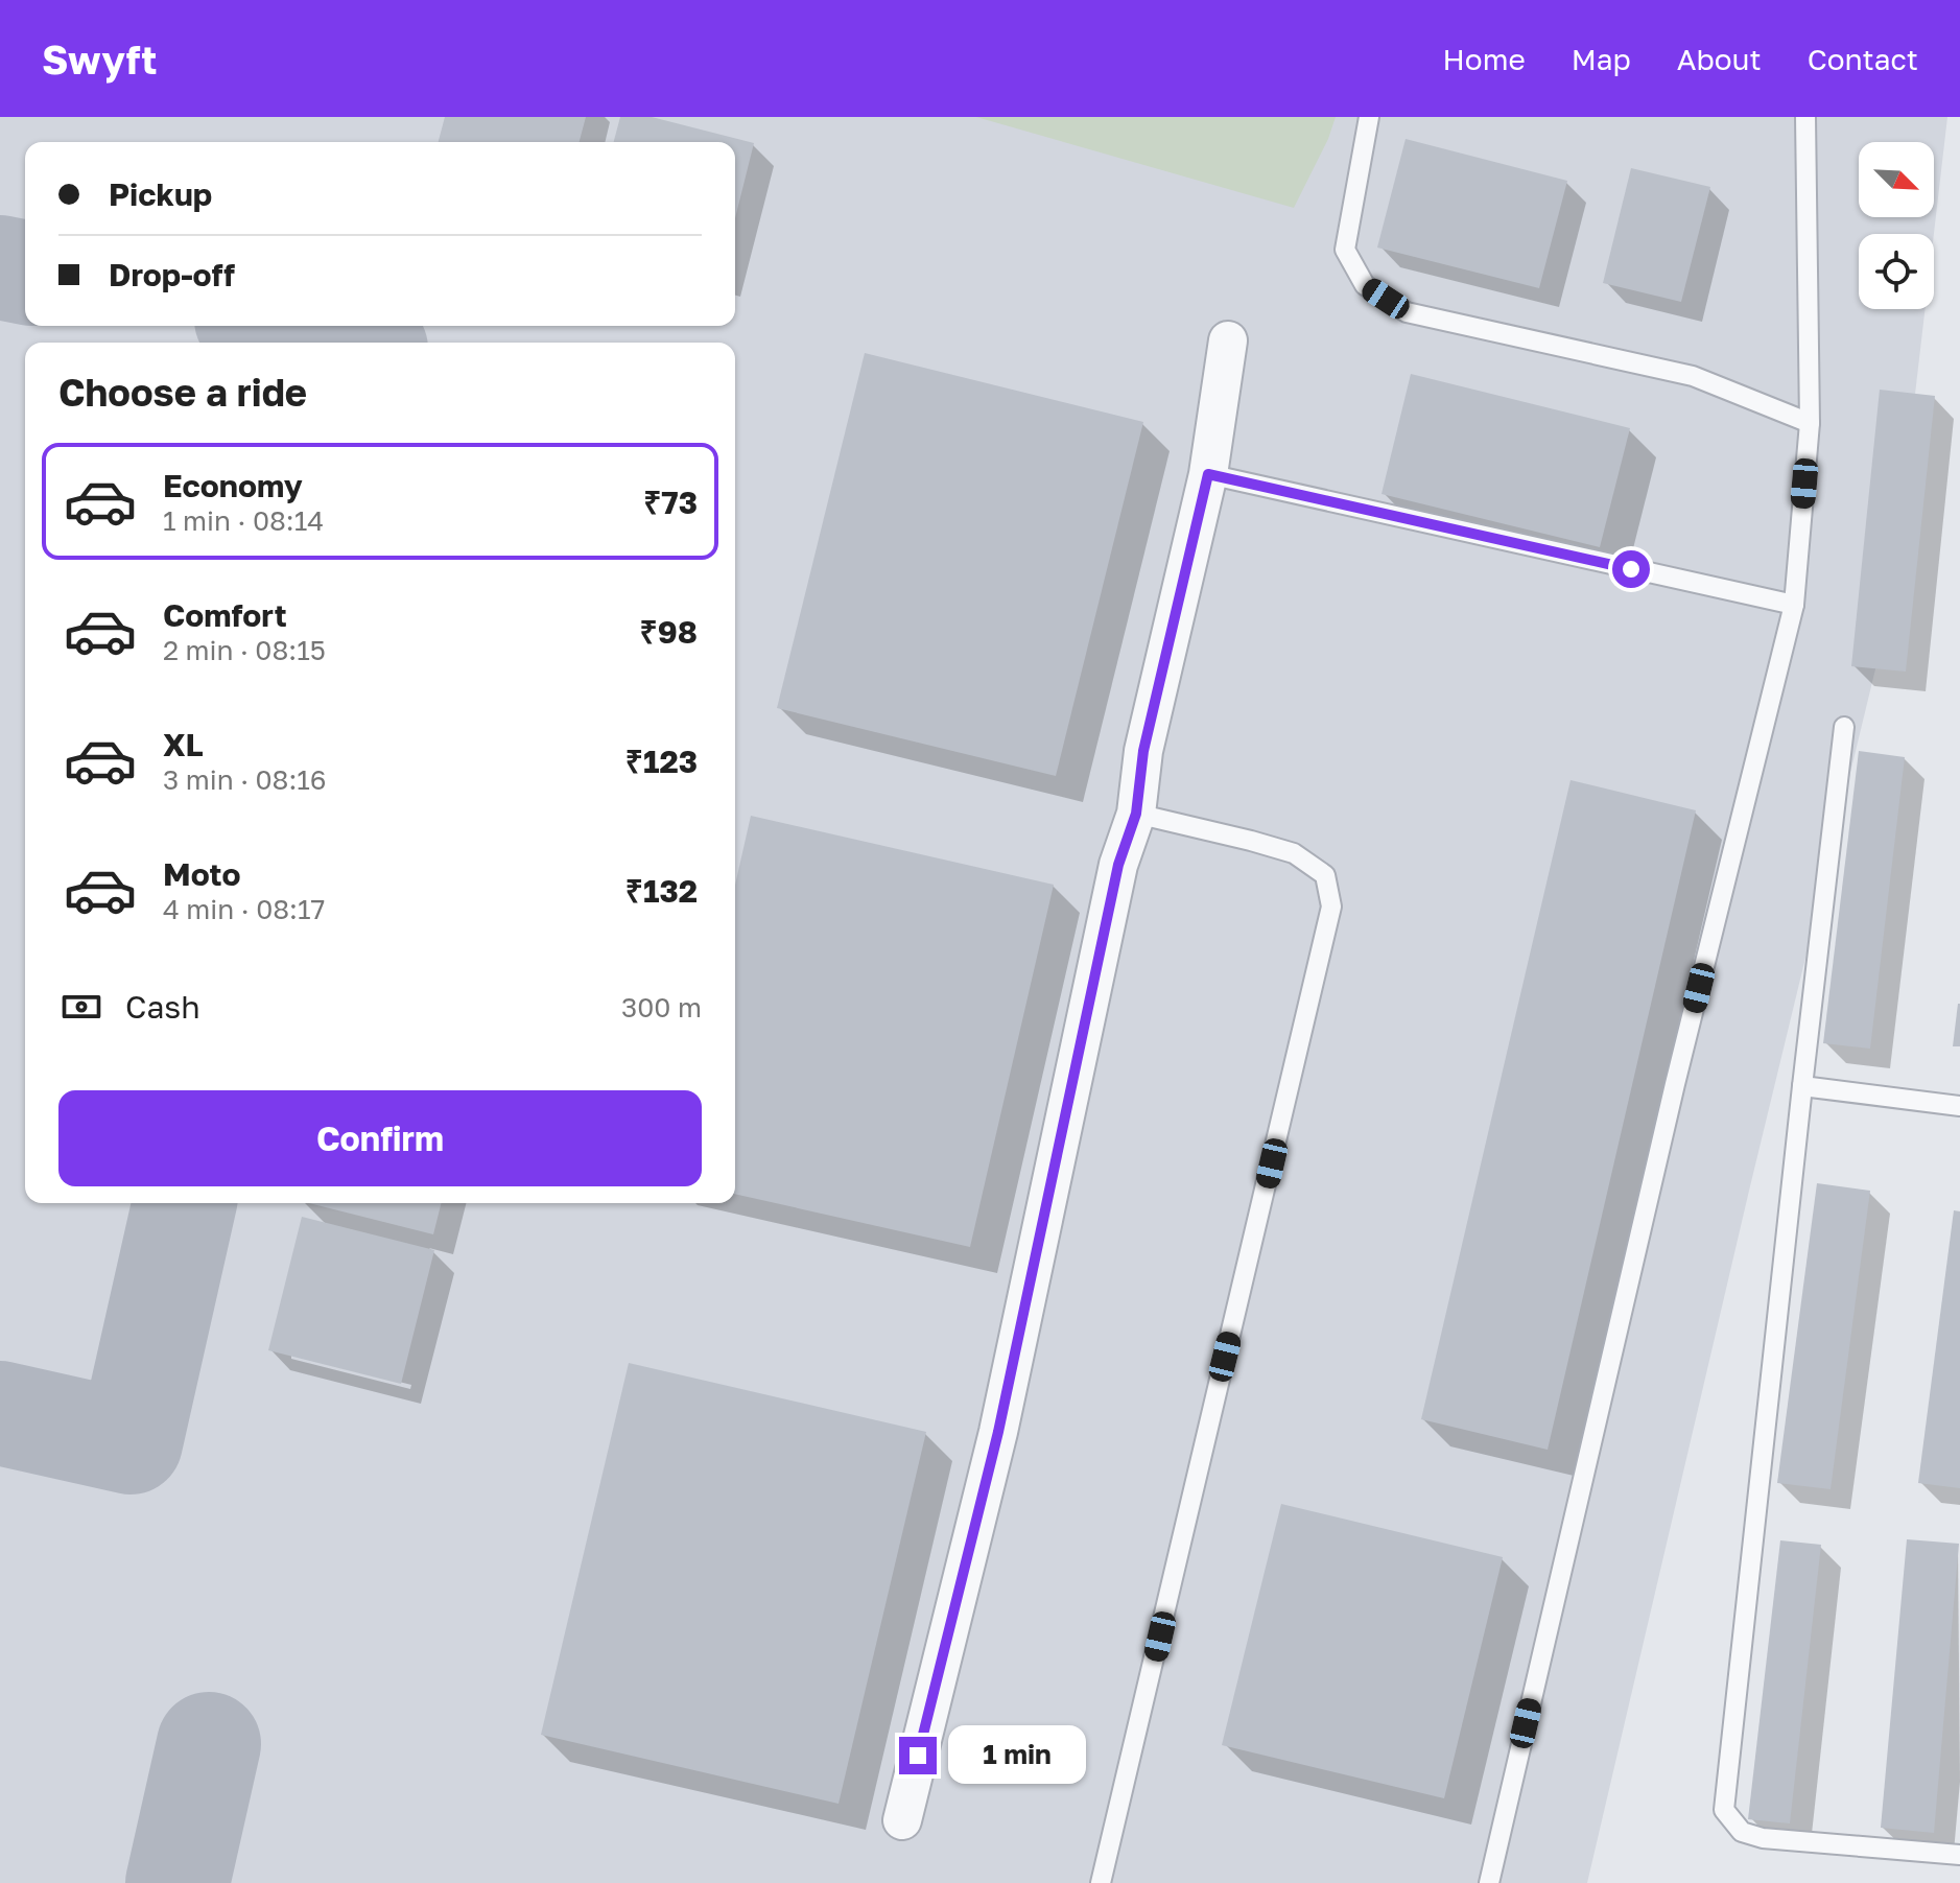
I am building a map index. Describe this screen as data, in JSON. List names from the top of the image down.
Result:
{
  "north": "bottom right",
  "page": {
    "header": "Swyft",
    "nav": [
      "Home",
      "Map",
      "About",
      "Contact"
    ],
    "banner": ["Pickup", "Drop-off"],
    "heading": "Choose a ride",
    "list": [
      {
        "name": "Economy",
        "note": "1 min · 08:14",
        "value": "₹73"
      },
      {
        "name": "Comfort",
        "note": "2 min · 08:15",
        "value": "₹98"
      },
      {
        "name": "XL",
        "note": "3 min · 08:16",
        "value": "₹123"
      },
      {
        "name": "Moto",
        "note": "4 min · 08:17",
        "value": "₹132"
      }
    ],
    "pay": ["Cash", "300 m"],
    "buttons": "Confirm",
    "bubble": "1 min"
  }
}
